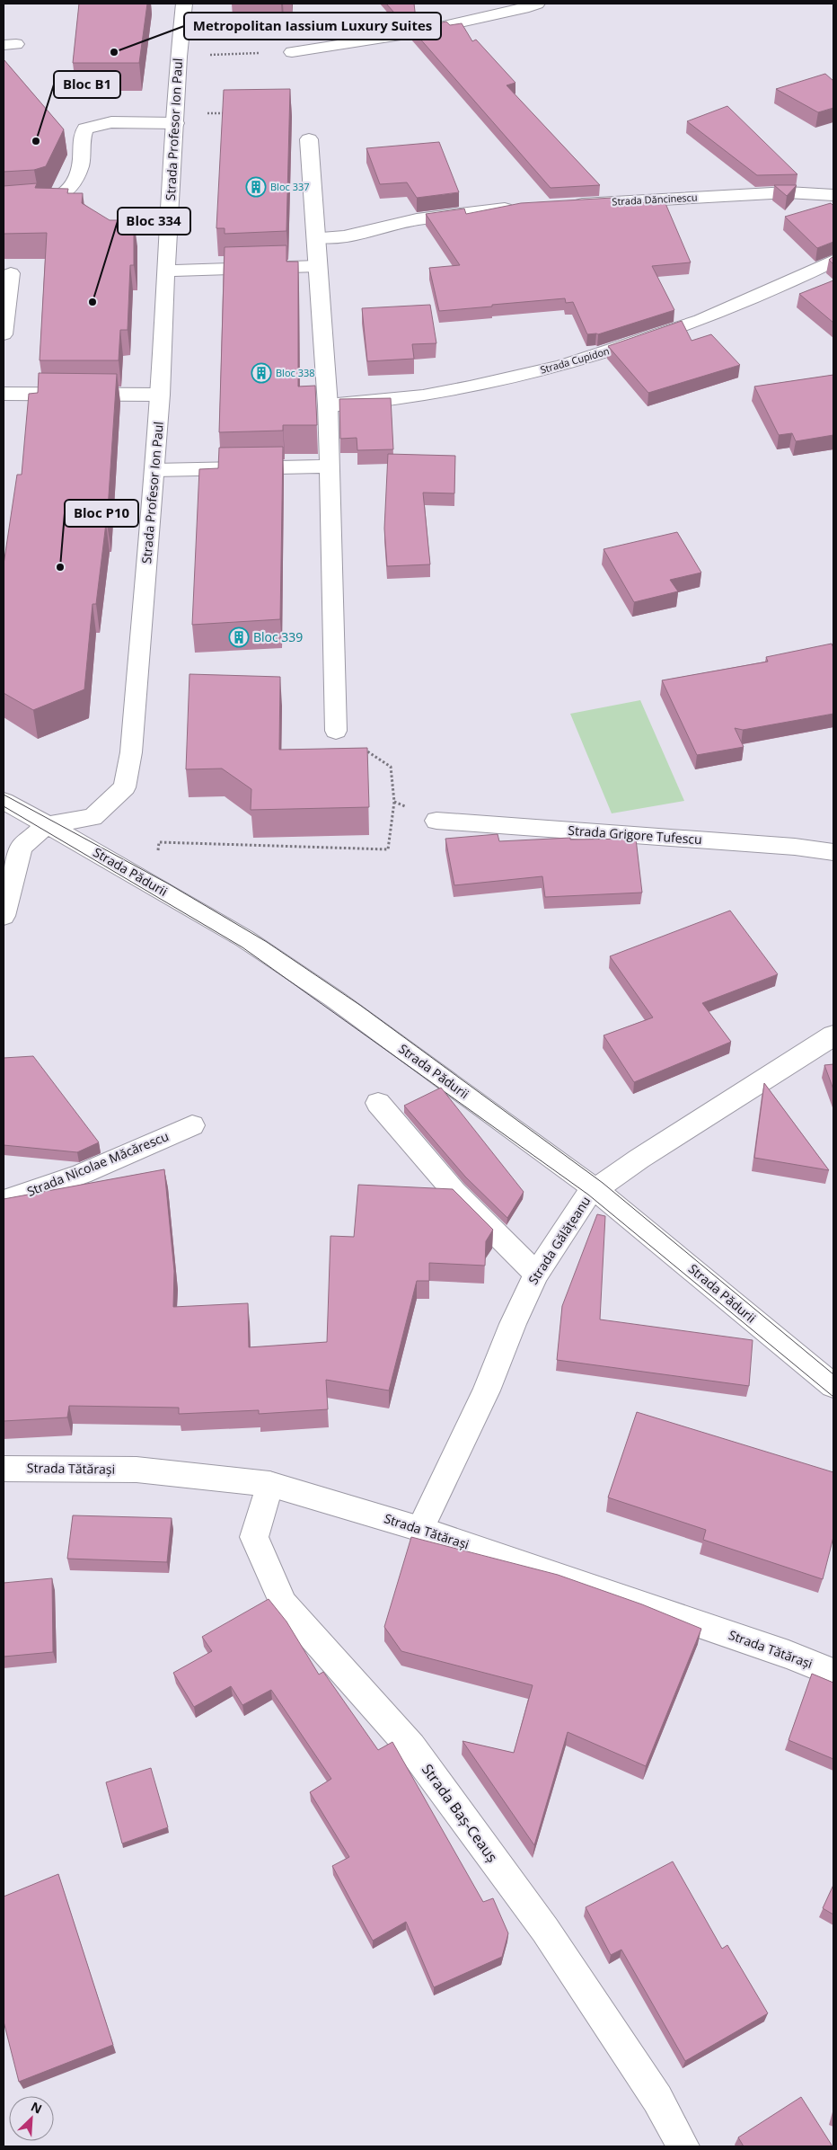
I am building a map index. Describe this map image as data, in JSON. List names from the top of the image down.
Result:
{
  "streets": {
    "street": [
      "Strada Profesor Ion Paul",
      "Strada Dăncinescu",
      "Strada Cupidon",
      "Strada Grigore Tufescu",
      "Strada Pădurii",
      "Strada Nicolae Măcărescu",
      "Strada Gălățeanu",
      "Strada Tătărași",
      "Strada Baș-Ceauș"
    ]
  },
  "crossings": [
    ["Strada Profesor Ion Paul", "Strada Pădurii"],
    ["Strada Pădurii", "Strada Gălățeanu"],
    ["Strada Gălățeanu", "Strada Tătărași"],
    ["Strada Tătărași", "Strada Baș-Ceauș"]
  ],
  "places": {
    "other": [
      "Metropolitan Iassium Luxury Suites",
      "Bloc B1",
      "Bloc 334",
      "Bloc P10"
    ],
    "building": ["Bloc 337", "Bloc 338", "Bloc 339"]
  },
  "north": "top right"
}
